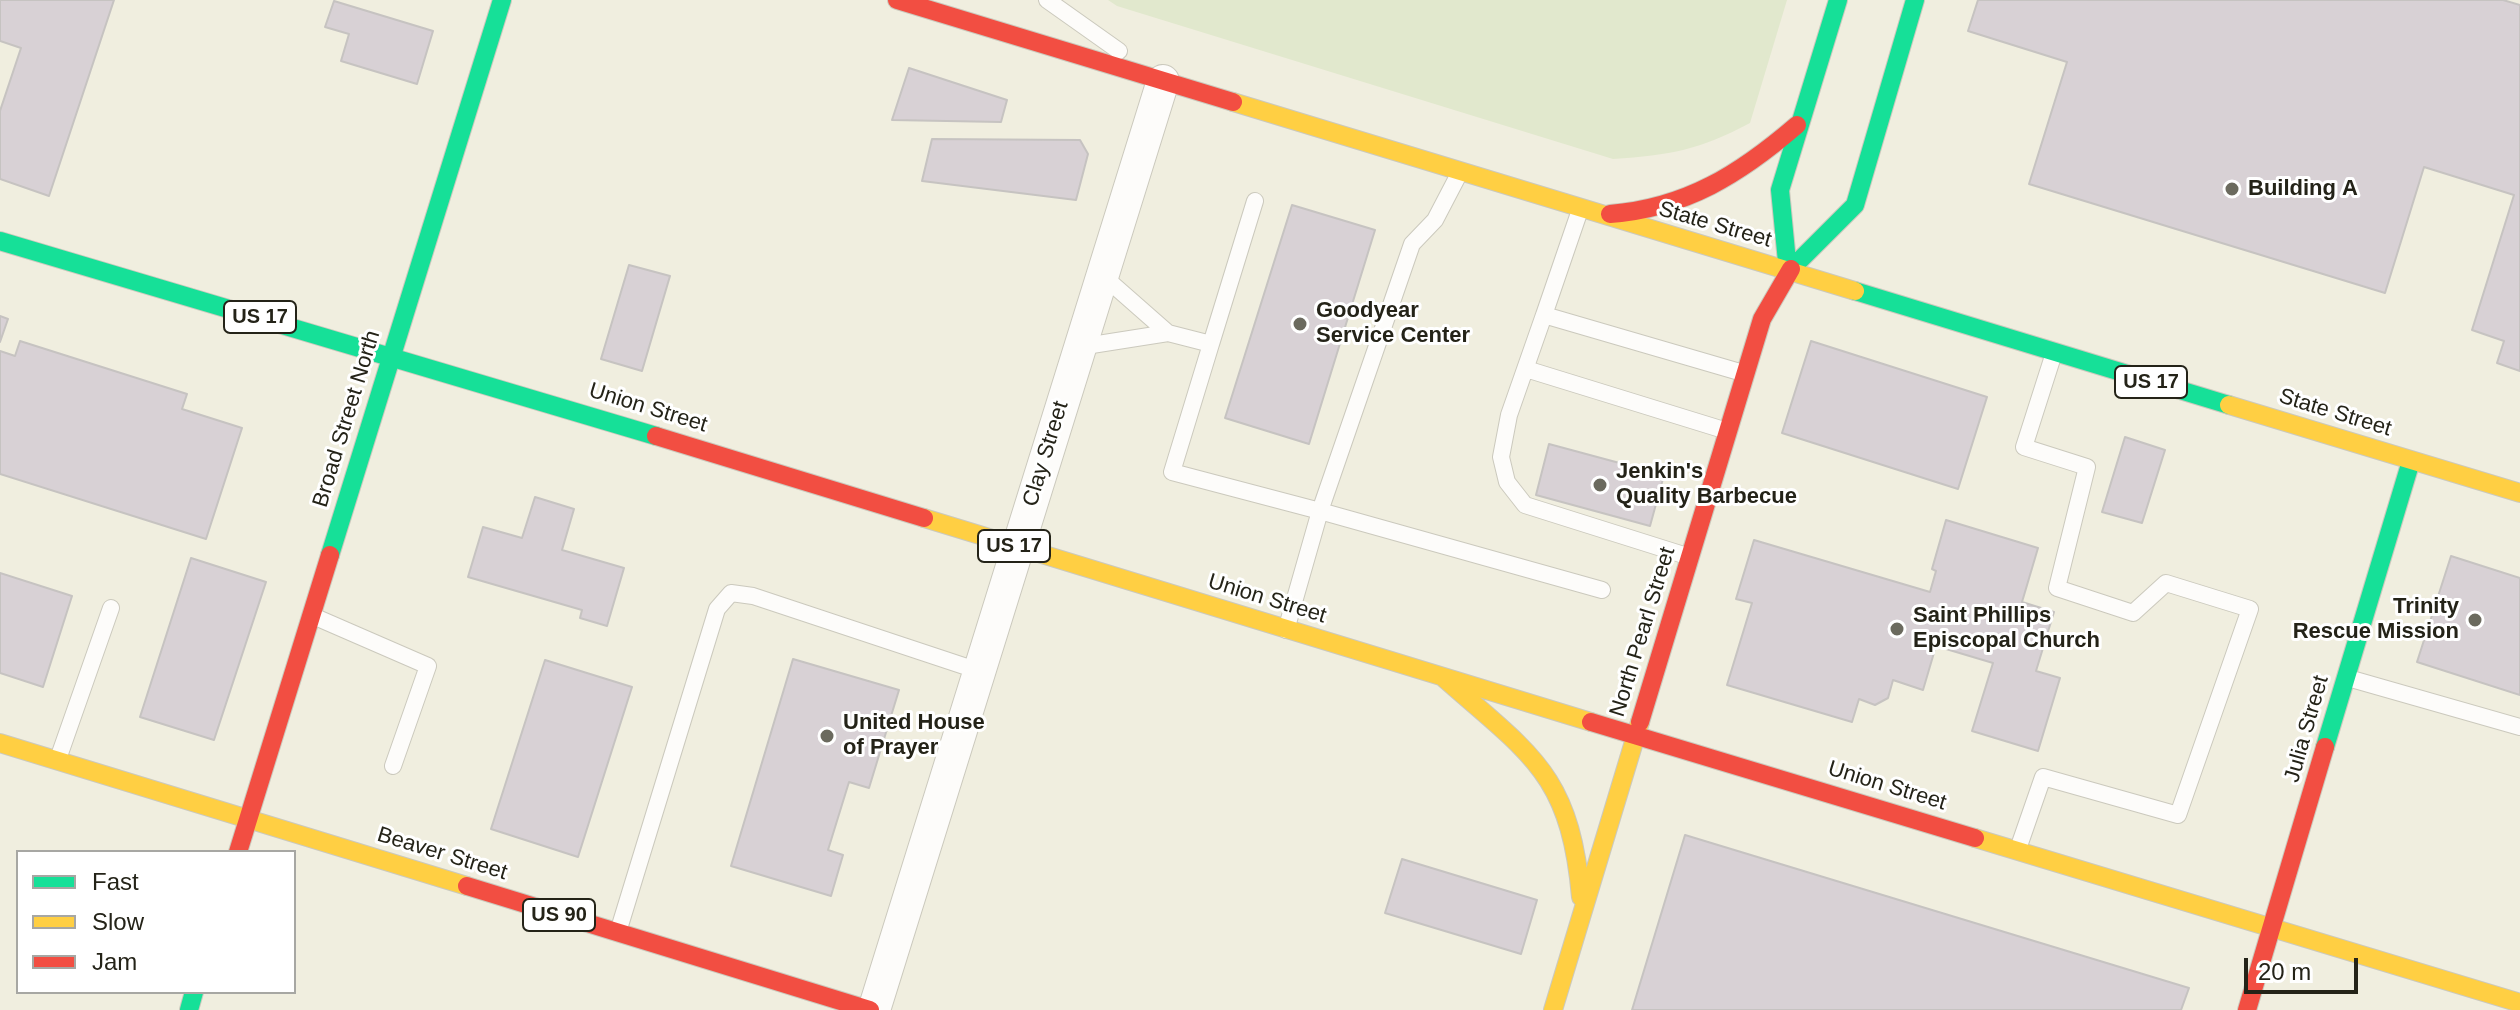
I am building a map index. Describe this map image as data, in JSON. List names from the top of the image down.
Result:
{
  "streets": {
    "main road": [
      "State Street",
      "US 17",
      "Union Street",
      "Broad Street North",
      "North Pearl Street",
      "Julia Street",
      "Beaver Street",
      "US 90"
    ],
    "street": ["Clay Street"]
  },
  "crossings": [
    ["State Street", "Clay Street"],
    ["State Street", "North Pearl Street"],
    ["State Street", "Julia Street"],
    ["Union Street", "Broad Street North"],
    ["Union Street", "Clay Street"],
    ["Union Street", "North Pearl Street"],
    ["Union Street", "Julia Street"],
    ["Broad Street North", "Beaver Street"],
    ["Clay Street", "Beaver Street"]
  ],
  "places": [
    "Building A",
    "Goodyear Service Center",
    "Jenkin's Quality Barbecue",
    "Trinity Rescue Mission",
    "Saint Phillips Episcopal Church",
    "United House of Prayer"
  ],
  "legend": ["Fast", "Slow", "Jam"],
  "scale_bar": "20 m"
}
